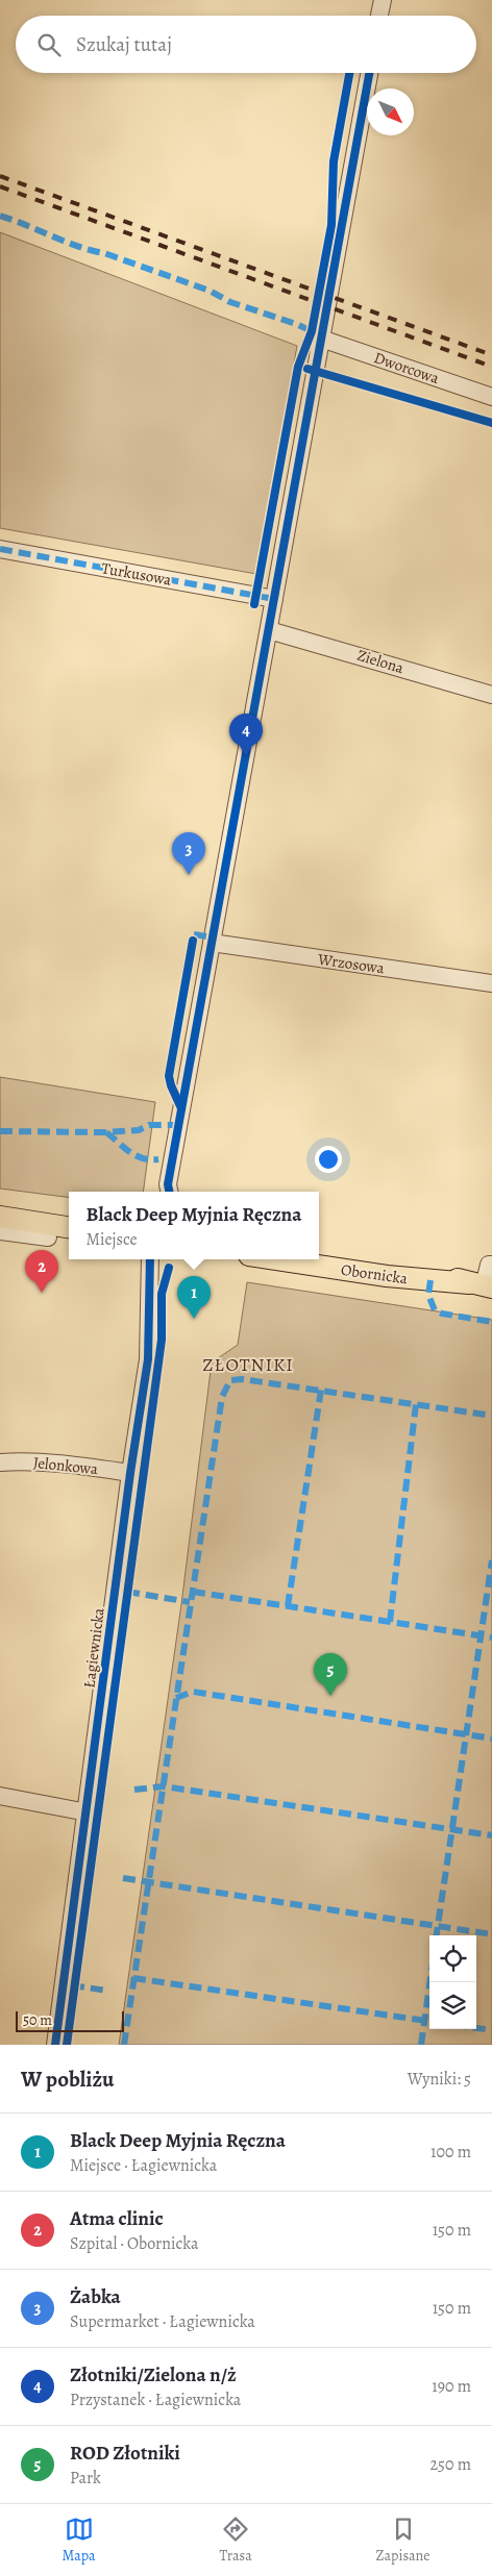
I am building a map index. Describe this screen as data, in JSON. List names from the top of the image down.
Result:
{
  "streets": {
    "main road": ["Obornicka"],
    "street": [
      "Dworcowa",
      "Turkusowa",
      "Zielona",
      "Wrzosowa",
      "Jelonkowa",
      "Łagiewnicka"
    ]
  },
  "crossings": [
    ["Jelonkowa", "Łagiewnicka"]
  ],
  "districts": ["ZŁOTNIKI"],
  "scale_bar": "50 m",
  "north": "bottom right",
  "page": {
    "search": "Szukaj tutaj",
    "pins": [
      "4",
      "3",
      "2",
      "1",
      "5"
    ],
    "popup": ["Black Deep Myjnia Ręczna", "Miejsce"],
    "scale": "50 m",
    "heading": ["W pobliżu", "Wyniki: 5"],
    "list": [
      {
        "mark": "1",
        "name": "Black Deep Myjnia Ręczna",
        "note": "Miejsce · Łagiewnicka",
        "value": "100 m"
      },
      {
        "mark": "2",
        "name": "Atma clinic",
        "note": "Szpital · Obornicka",
        "value": "150 m"
      },
      {
        "mark": "3",
        "name": "Żabka",
        "note": "Supermarket · Łagiewnicka",
        "value": "150 m"
      },
      {
        "mark": "4",
        "name": "Złotniki/Zielona n/ż",
        "note": "Przystanek · Łagiewnicka",
        "value": "190 m"
      },
      {
        "mark": "5",
        "name": "ROD Złotniki",
        "note": "Park",
        "value": "250 m"
      }
    ],
    "nav": ["Mapa", "Trasa", "Zapisane"]
  }
}
